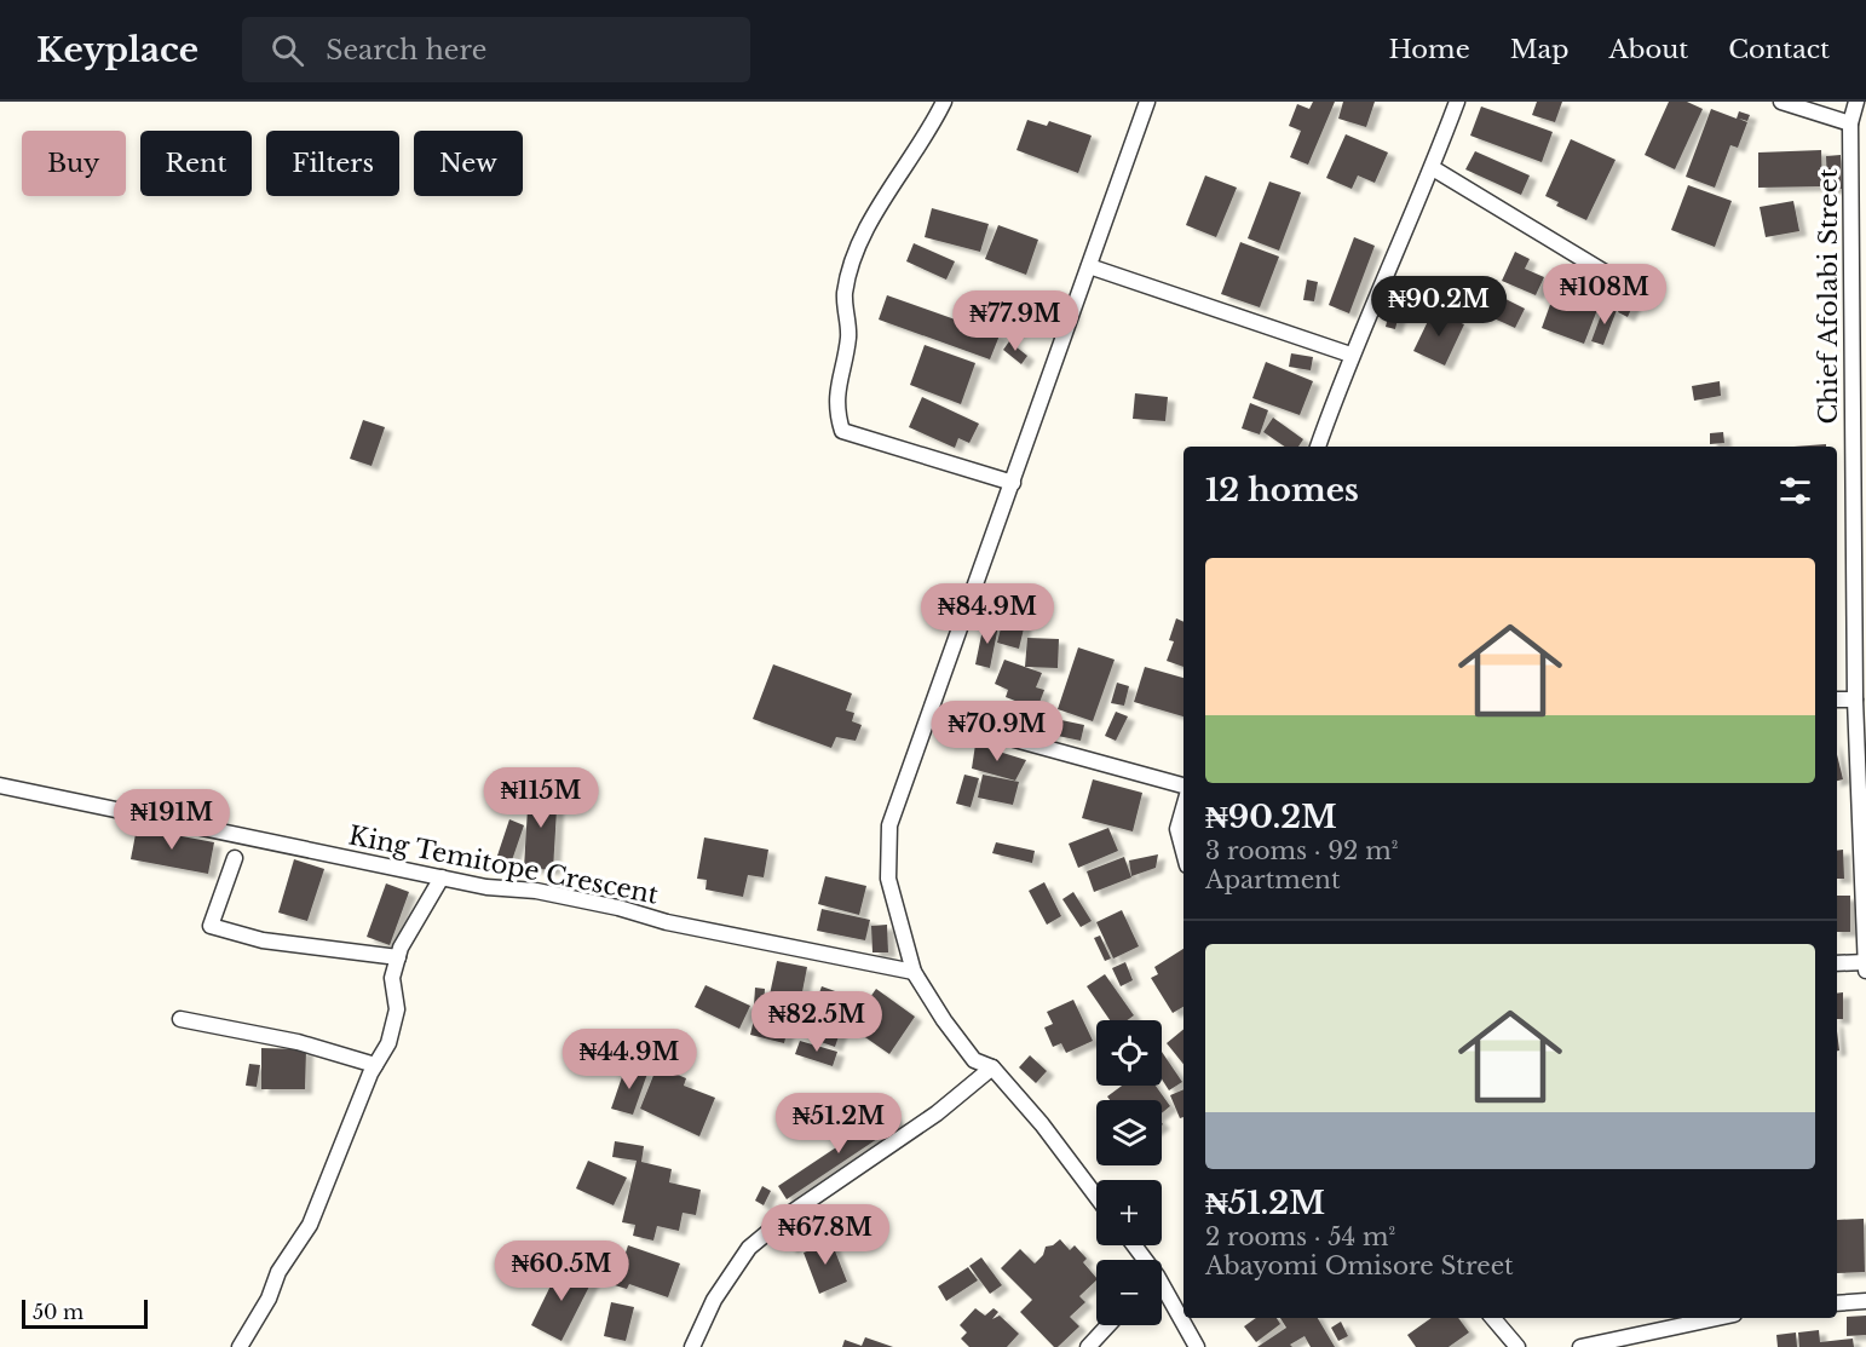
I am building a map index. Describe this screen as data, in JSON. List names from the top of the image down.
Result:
{
  "streets": {
    "street": ["Chief Afolabi Street", "King Temitope Crescent"]
  },
  "scale_bar": "50 m",
  "page": {
    "header": "Keyplace",
    "search": "Search here",
    "nav": [
      "Home",
      "Map",
      "About",
      "Contact"
    ],
    "chip": [
      "Buy",
      "Rent",
      "Filters",
      "New"
    ],
    "price": [
      "₦108M",
      "₦90.2M",
      "₦77.9M",
      "₦84.9M",
      "₦70.9M",
      "₦115M",
      "₦191M",
      "₦82.5M",
      "₦44.9M",
      "₦51.2M",
      "₦67.8M",
      "₦60.5M"
    ],
    "heading": "12 homes",
    "list": [
      {
        "name": "₦90.2M",
        "note": "3 rooms · 92 m² · Apartment"
      },
      {
        "name": "₦51.2M",
        "note": "2 rooms · 54 m² · Abayomi Omisore Street"
      }
    ],
    "map_buttons": ["+", "−"],
    "scale": "50 m"
  }
}
